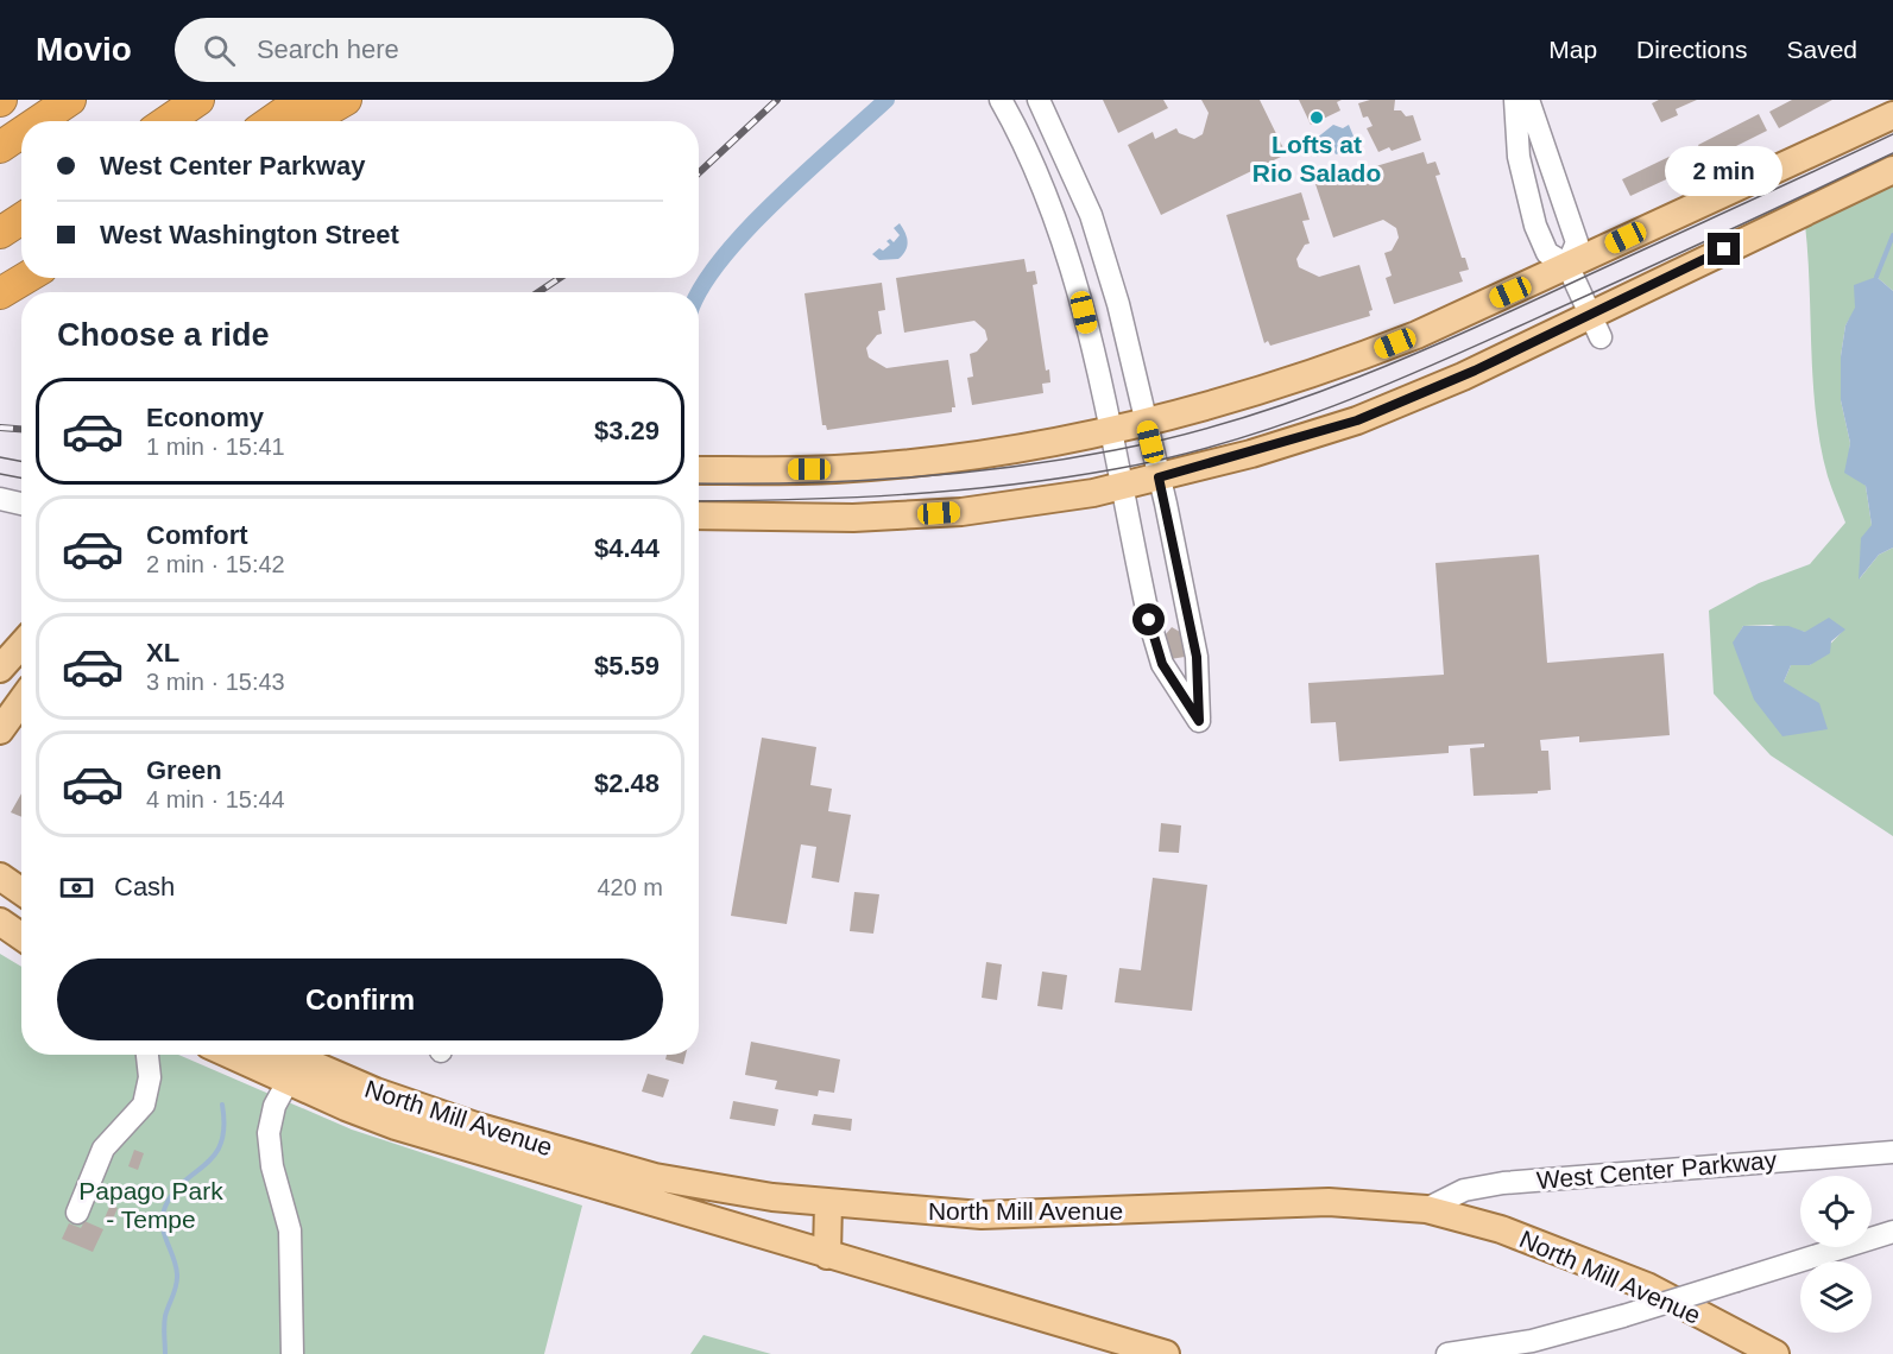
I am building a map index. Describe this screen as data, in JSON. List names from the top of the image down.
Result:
{
  "streets": {
    "main road": ["North Mill Avenue"],
    "street": ["West Center Parkway"]
  },
  "crossings": [
    ["North Mill Avenue", "West Center Parkway"]
  ],
  "parks": ["Papago Park - Tempe"],
  "places": ["Lofts at Rio Salado"],
  "page": {
    "header": "Movio",
    "search": "Search here",
    "nav": ["Map", "Directions", "Saved"],
    "banner": ["West Center Parkway", "West Washington Street"],
    "bubble": "2 min",
    "heading": "Choose a ride",
    "list": [
      {
        "name": "Economy",
        "note": "1 min · 15:41",
        "value": "$3.29"
      },
      {
        "name": "Comfort",
        "note": "2 min · 15:42",
        "value": "$4.44"
      },
      {
        "name": "XL",
        "note": "3 min · 15:43",
        "value": "$5.59"
      },
      {
        "name": "Green",
        "note": "4 min · 15:44",
        "value": "$2.48"
      }
    ],
    "pay": ["Cash", "420 m"],
    "buttons": "Confirm"
  }
}
